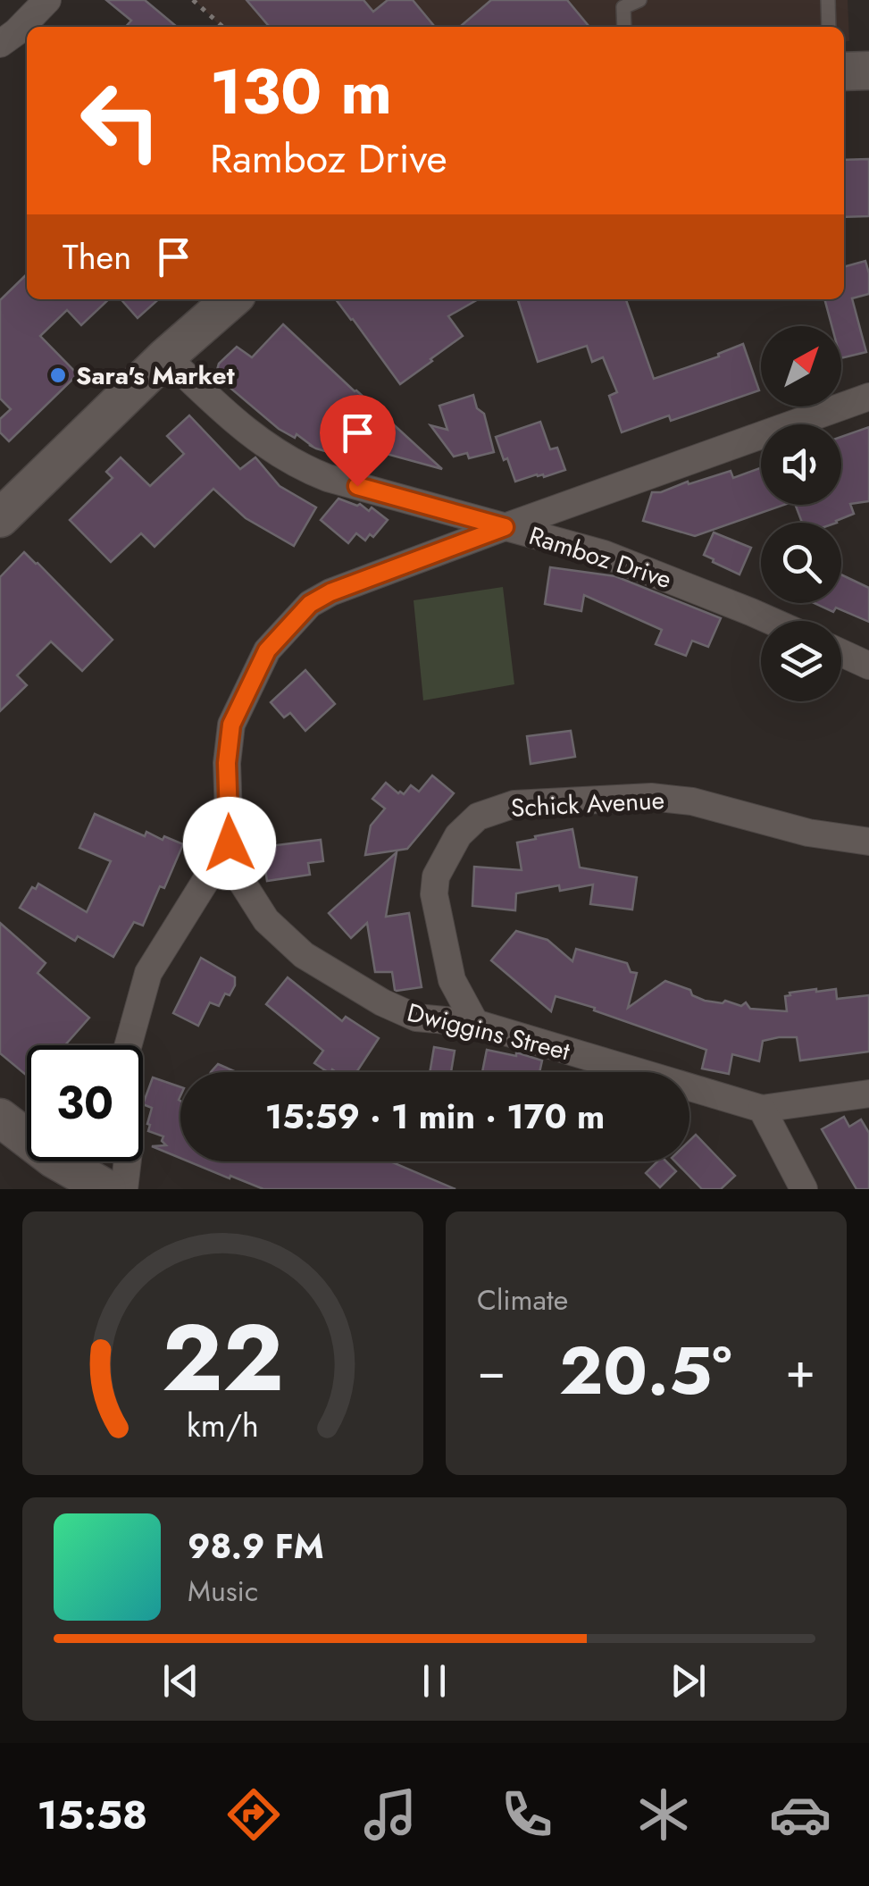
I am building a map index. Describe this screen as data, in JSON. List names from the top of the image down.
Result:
{
  "streets": {
    "street": ["Ramboz Drive", "Schick Avenue", "Dwiggins Street"]
  },
  "crossings": [
    ["Ramboz Drive", "Dwiggins Street"],
    ["Schick Avenue", "Dwiggins Street"]
  ],
  "places": ["Sara's Market"],
  "north": "top right",
  "page": {
    "turn": ["130 m", "Ramboz Drive"],
    "then": "Then",
    "limit": "30",
    "trip": "15:59 · 1 min · 170 m",
    "tile": "Climate",
    "heat": ["−", "20.5°", "+"],
    "song": ["98.9 FM", "Music"],
    "tabs": "15:58",
    "gauge": ["22", "km/h"]
  }
}
